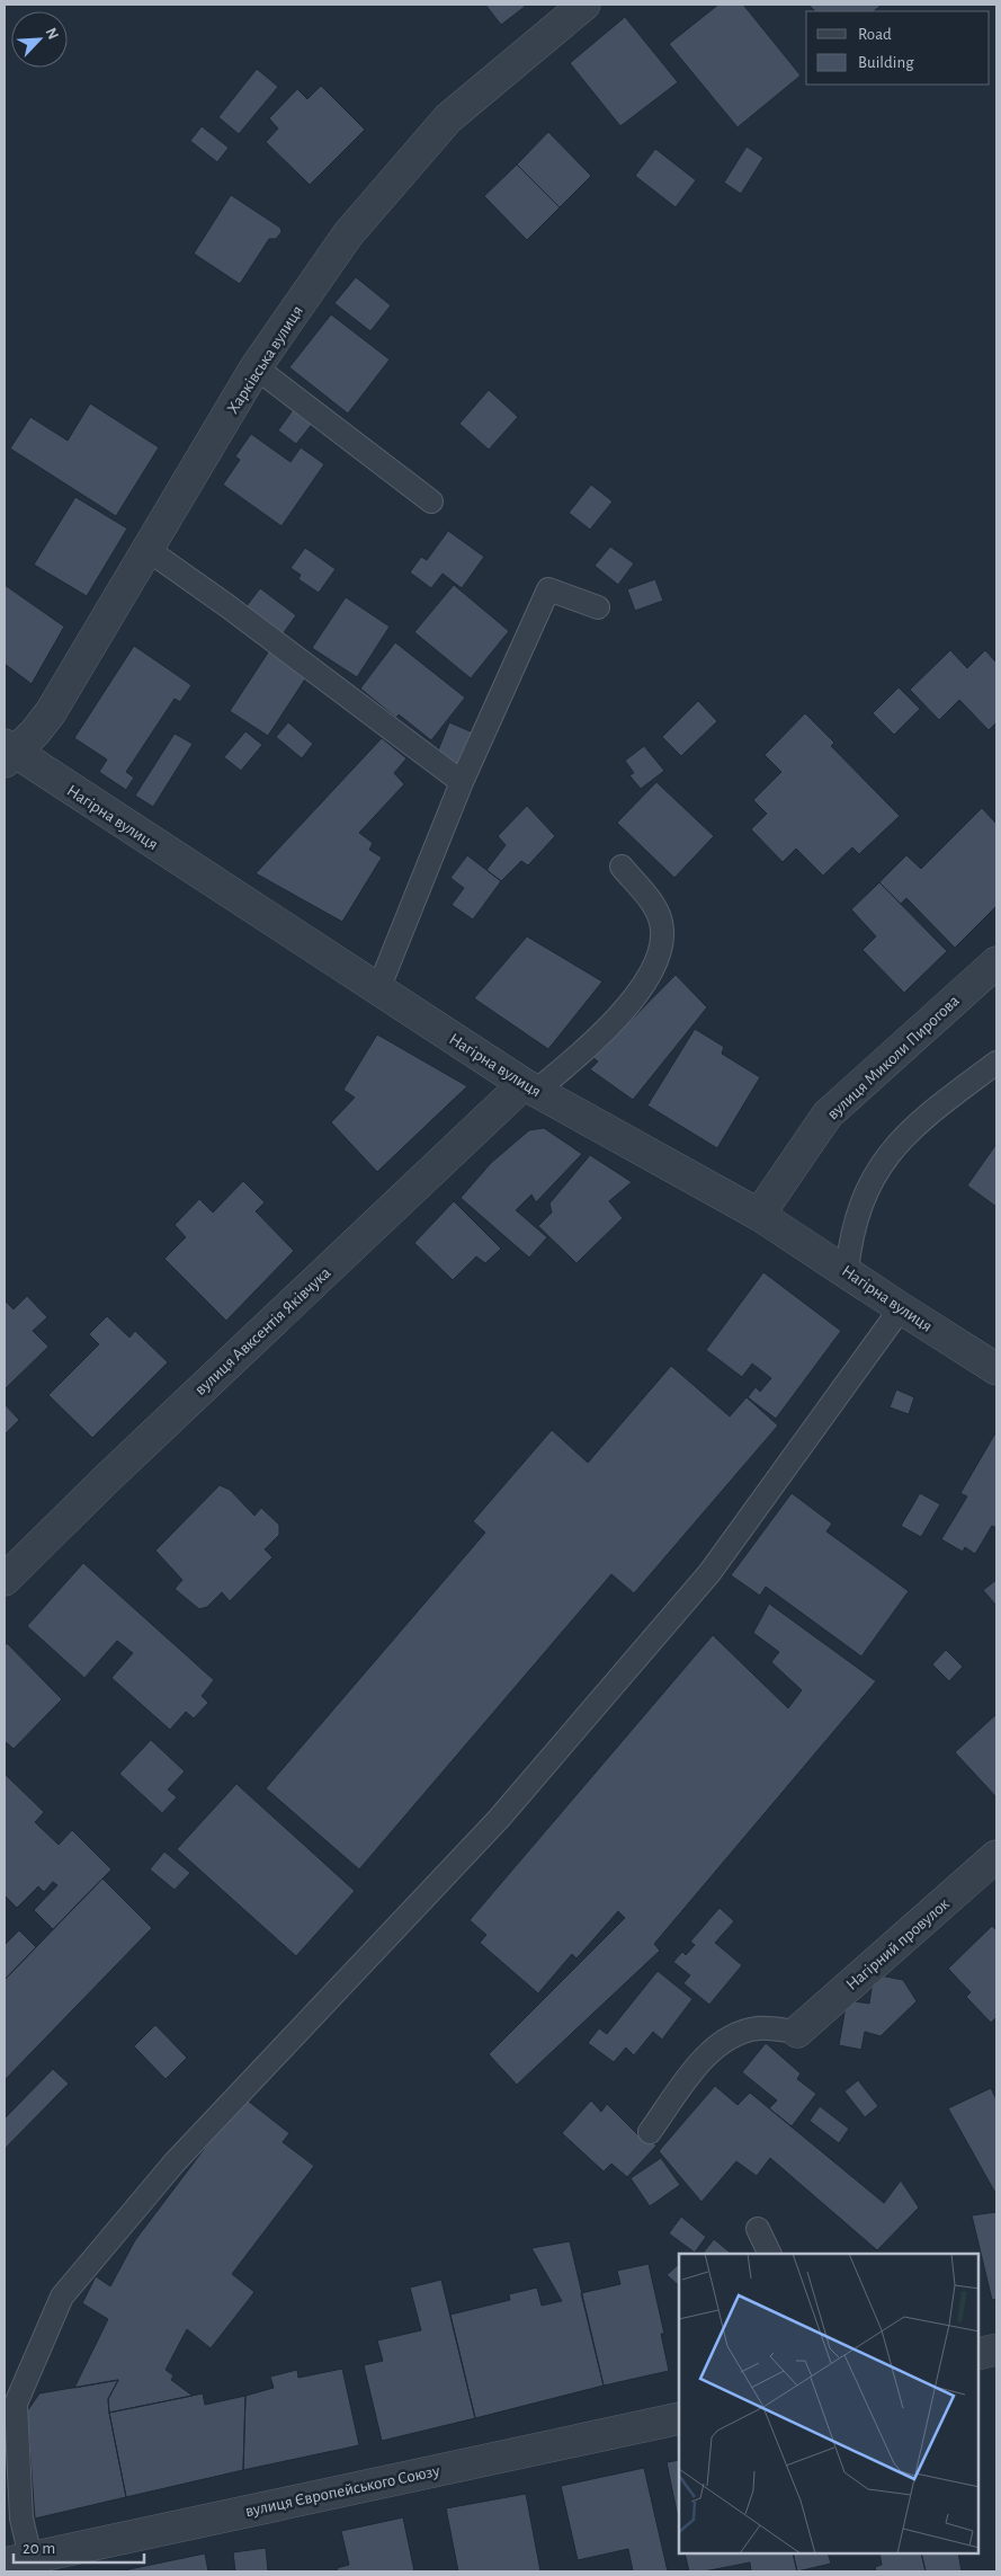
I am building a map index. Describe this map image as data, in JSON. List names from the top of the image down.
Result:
{
  "streets": {
    "street": [
      "Харківська вулиця",
      "Нагірна вулиця",
      "вулиця Миколи Пирогова",
      "вулиця Авксентія Яківчука",
      "Нагірний провулок",
      "вулиця Європейського Союзу"
    ]
  },
  "crossings": [
    ["Харківська вулиця", "Нагірна вулиця"],
    ["Нагірна вулиця", "вулиця Миколи Пирогова"],
    ["Нагірна вулиця", "вулиця Авксентія Яківчука"]
  ],
  "legend": ["Road", "Building"],
  "scale_bar": "20 m",
  "north": "top right"
}
